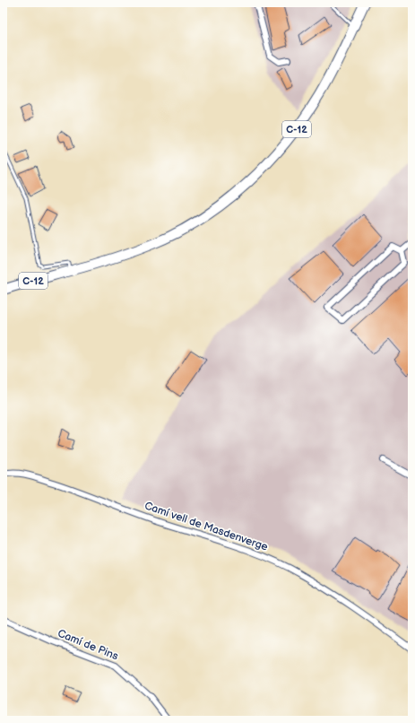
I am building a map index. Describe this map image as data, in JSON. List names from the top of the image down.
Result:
{
  "streets": {
    "main road": ["C-12"],
    "street": ["Camí vell de Masdenverge", "Camí de Pins"]
  }
}
